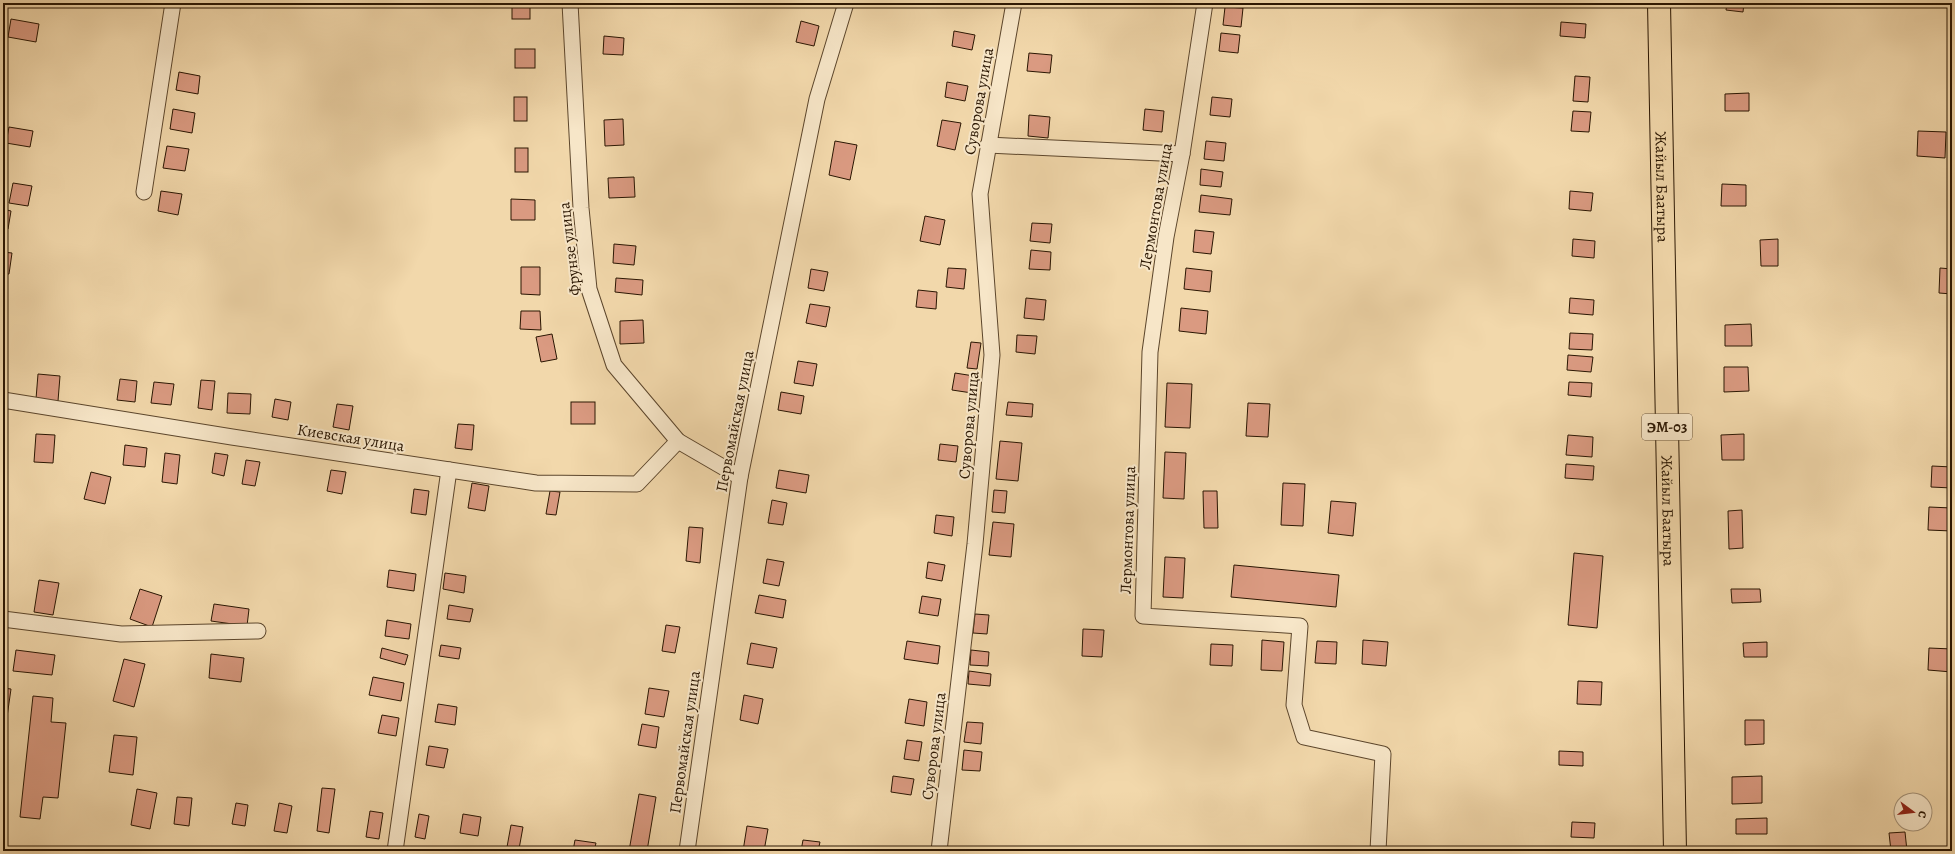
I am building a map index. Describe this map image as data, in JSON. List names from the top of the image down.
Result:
{
  "streets": {
    "highway": ["Жайыл Баатыра", "ЭМ-03"],
    "street": [
      "Суворова улица",
      "Лермонтова улица",
      "Фрунзе улица",
      "Первомайская улица",
      "Киевская улица"
    ]
  },
  "crossings": [
    ["Фрунзе улица", "Первомайская улица"],
    ["Фрунзе улица", "Киевская улица"]
  ],
  "north": "right"
}
